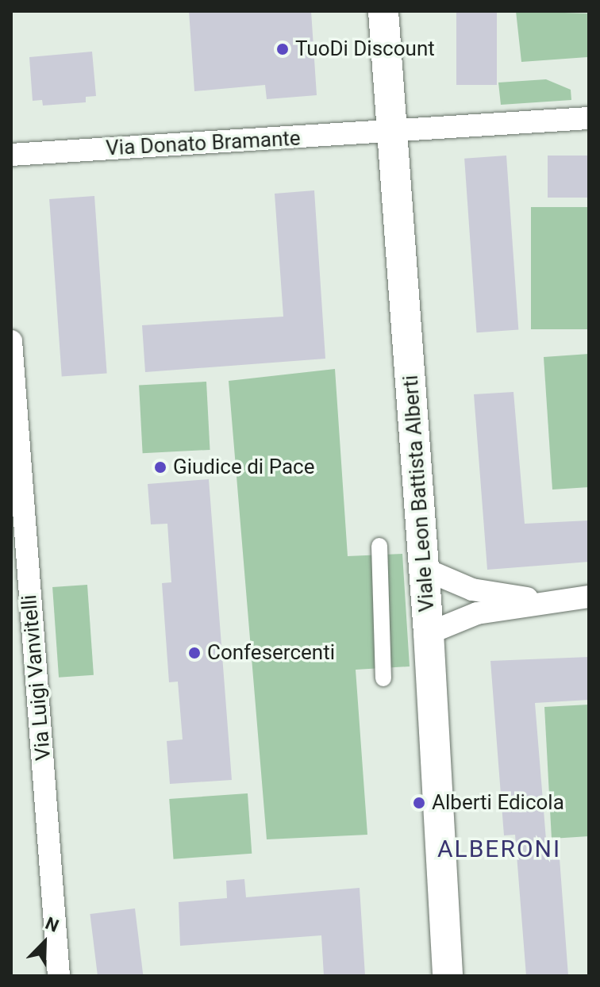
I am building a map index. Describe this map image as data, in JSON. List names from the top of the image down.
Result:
{
  "streets": {
    "main road": ["Viale Leon Battista Alberti"],
    "street": ["Via Donato Bramante", "Via Luigi Vanvitelli"]
  },
  "crossings": [
    ["Via Donato Bramante", "Viale Leon Battista Alberti"]
  ],
  "districts": ["ALBERONI"],
  "places": [
    "TuoDi Discount",
    "Giudice di Pace",
    "Confesercenti",
    "Alberti Edicola"
  ],
  "north": "top right"
}
